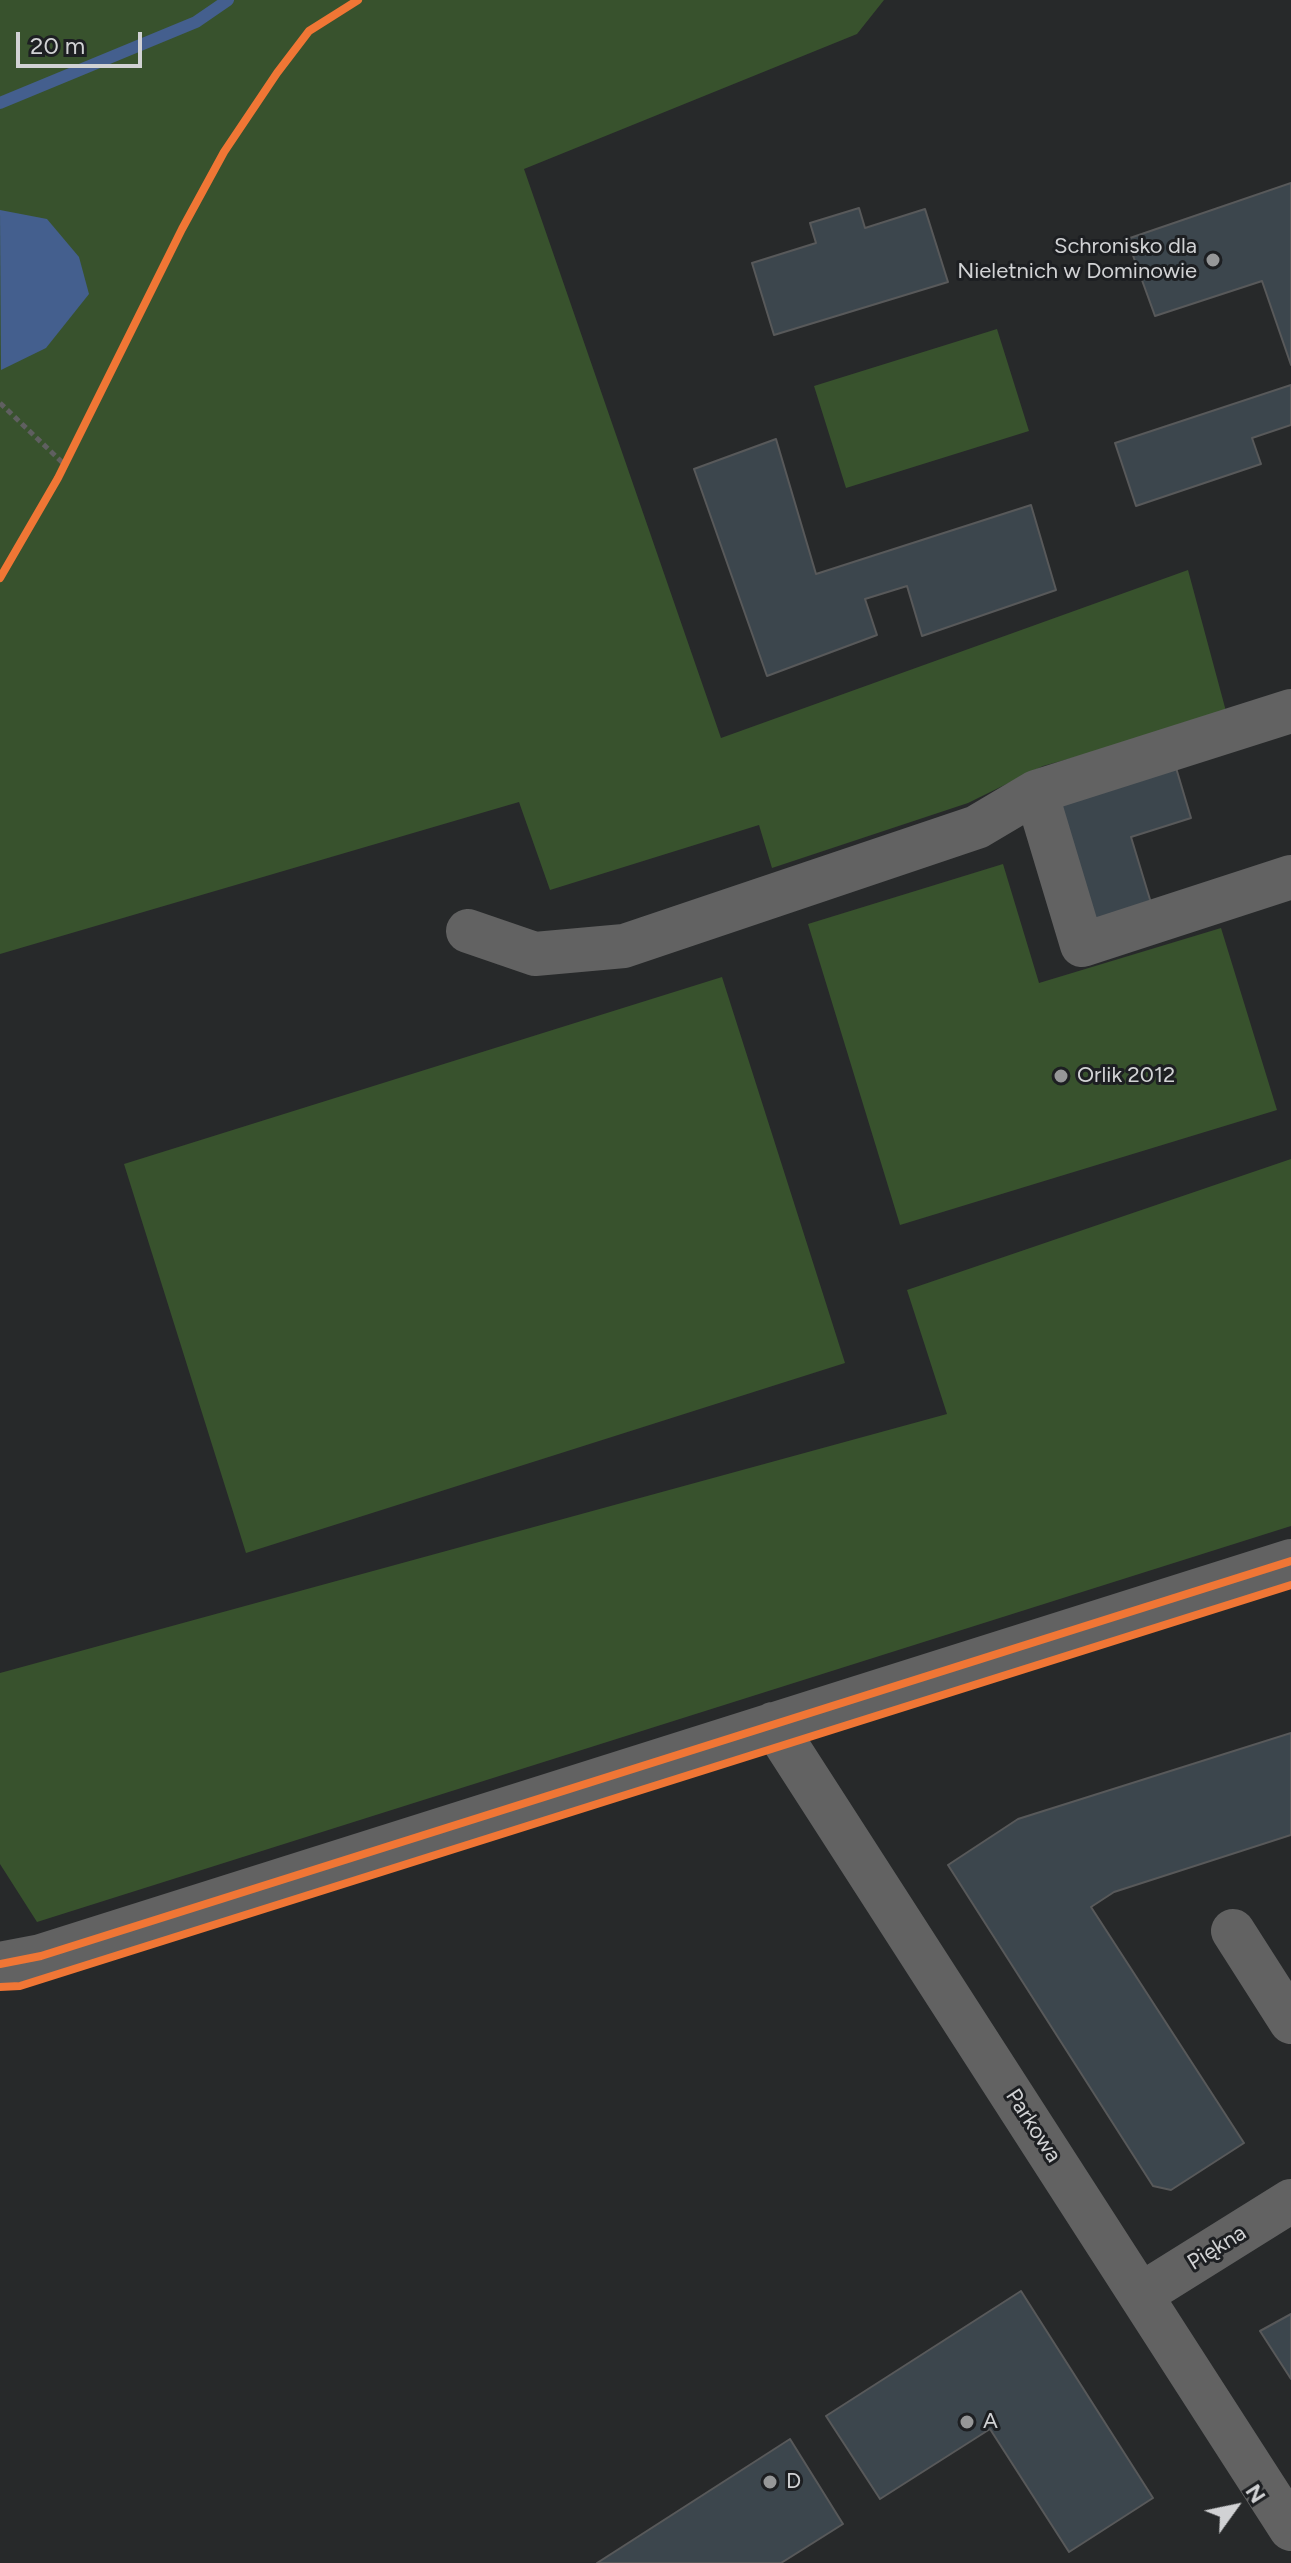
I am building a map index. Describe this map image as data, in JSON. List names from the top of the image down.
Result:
{
  "streets": {
    "street": ["Parkowa", "Piękna"]
  },
  "crossings": [
    ["Parkowa", "Piękna"]
  ],
  "places": [
    "Schronisko dla Nieletnich w Dominowie",
    "Orlik 2012",
    "A",
    "D"
  ],
  "scale_bar": "20 m",
  "north": "top right"
}
